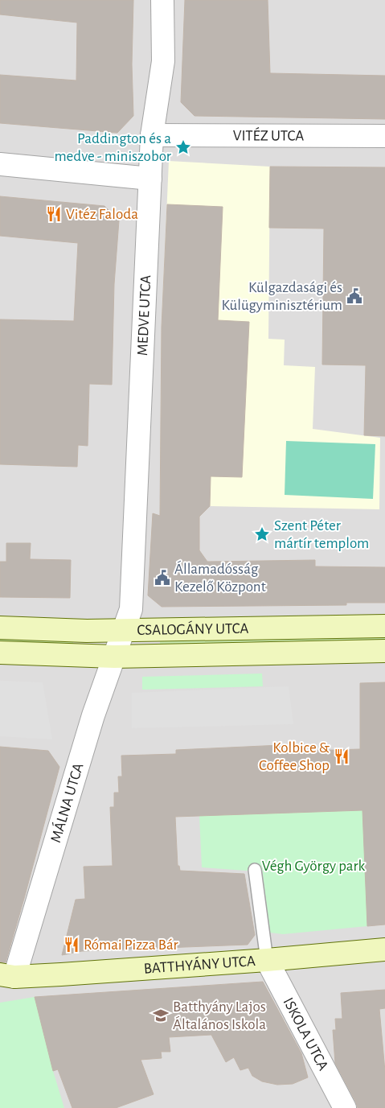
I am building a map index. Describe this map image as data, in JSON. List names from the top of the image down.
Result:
{
  "streets": {
    "street": [
      "VITÉZ UTCA",
      "MEDVE UTCA",
      "CSALOGÁNY UTCA",
      "MÁLNA UTCA",
      "BATTHYÁNY UTCA",
      "ISKOLA UTCA"
    ]
  },
  "crossings": [
    ["VITÉZ UTCA", "MEDVE UTCA"],
    ["MEDVE UTCA", "CSALOGÁNY UTCA"],
    ["MEDVE UTCA", "MÁLNA UTCA"],
    ["CSALOGÁNY UTCA", "MÁLNA UTCA"],
    ["MÁLNA UTCA", "BATTHYÁNY UTCA"],
    ["BATTHYÁNY UTCA", "ISKOLA UTCA"]
  ],
  "parks": ["Végh György park"],
  "places": {
    "place": ["Paddington és a medve - miniszobor", "Szent Péter mártír templom"],
    "restaurant": ["Vitéz Faloda", "Kolbice & Coffee Shop", "Római Pizza Bár"],
    "public building": ["Külgazdasági és Külügyminisztérium", "Államadósság Kezelő Központ"],
    "school or university": ["Batthyány Lajos Általános Iskola"]
  }
}
